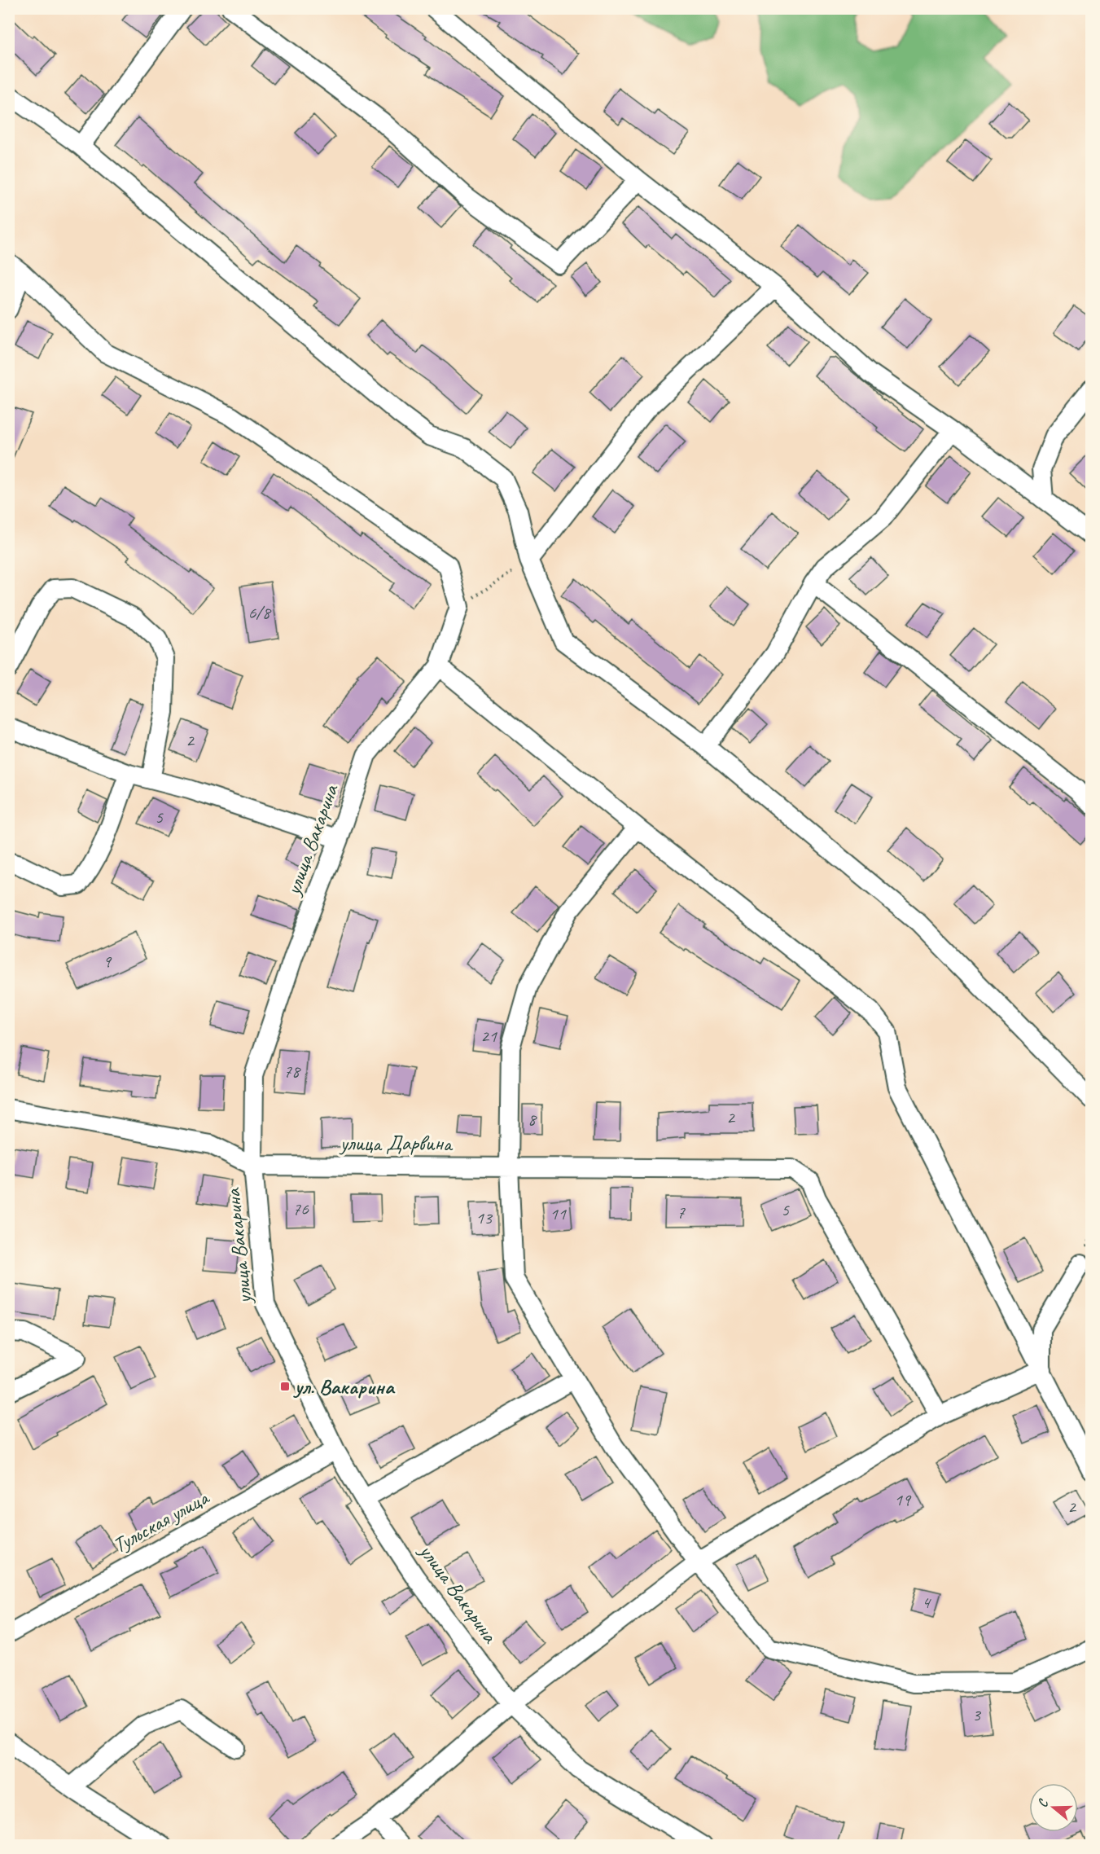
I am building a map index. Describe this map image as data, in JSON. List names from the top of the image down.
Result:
{
  "streets": {
    "street": ["улица Вакарина", "улица Дарвина", "Тульская улица"]
  },
  "crossings": [
    ["улица Вакарина", "улица Дарвина"],
    ["улица Вакарина", "Тульская улица"]
  ],
  "places": {
    "transit": ["ул. Вакарина"]
  },
  "house_numbers": [
    "6/8",
    "2",
    "5",
    "9",
    "21",
    "78",
    "2",
    "8",
    "76",
    "5",
    "7",
    "11",
    "13",
    "19",
    "2",
    "4",
    "3"
  ],
  "north": "left"
}
